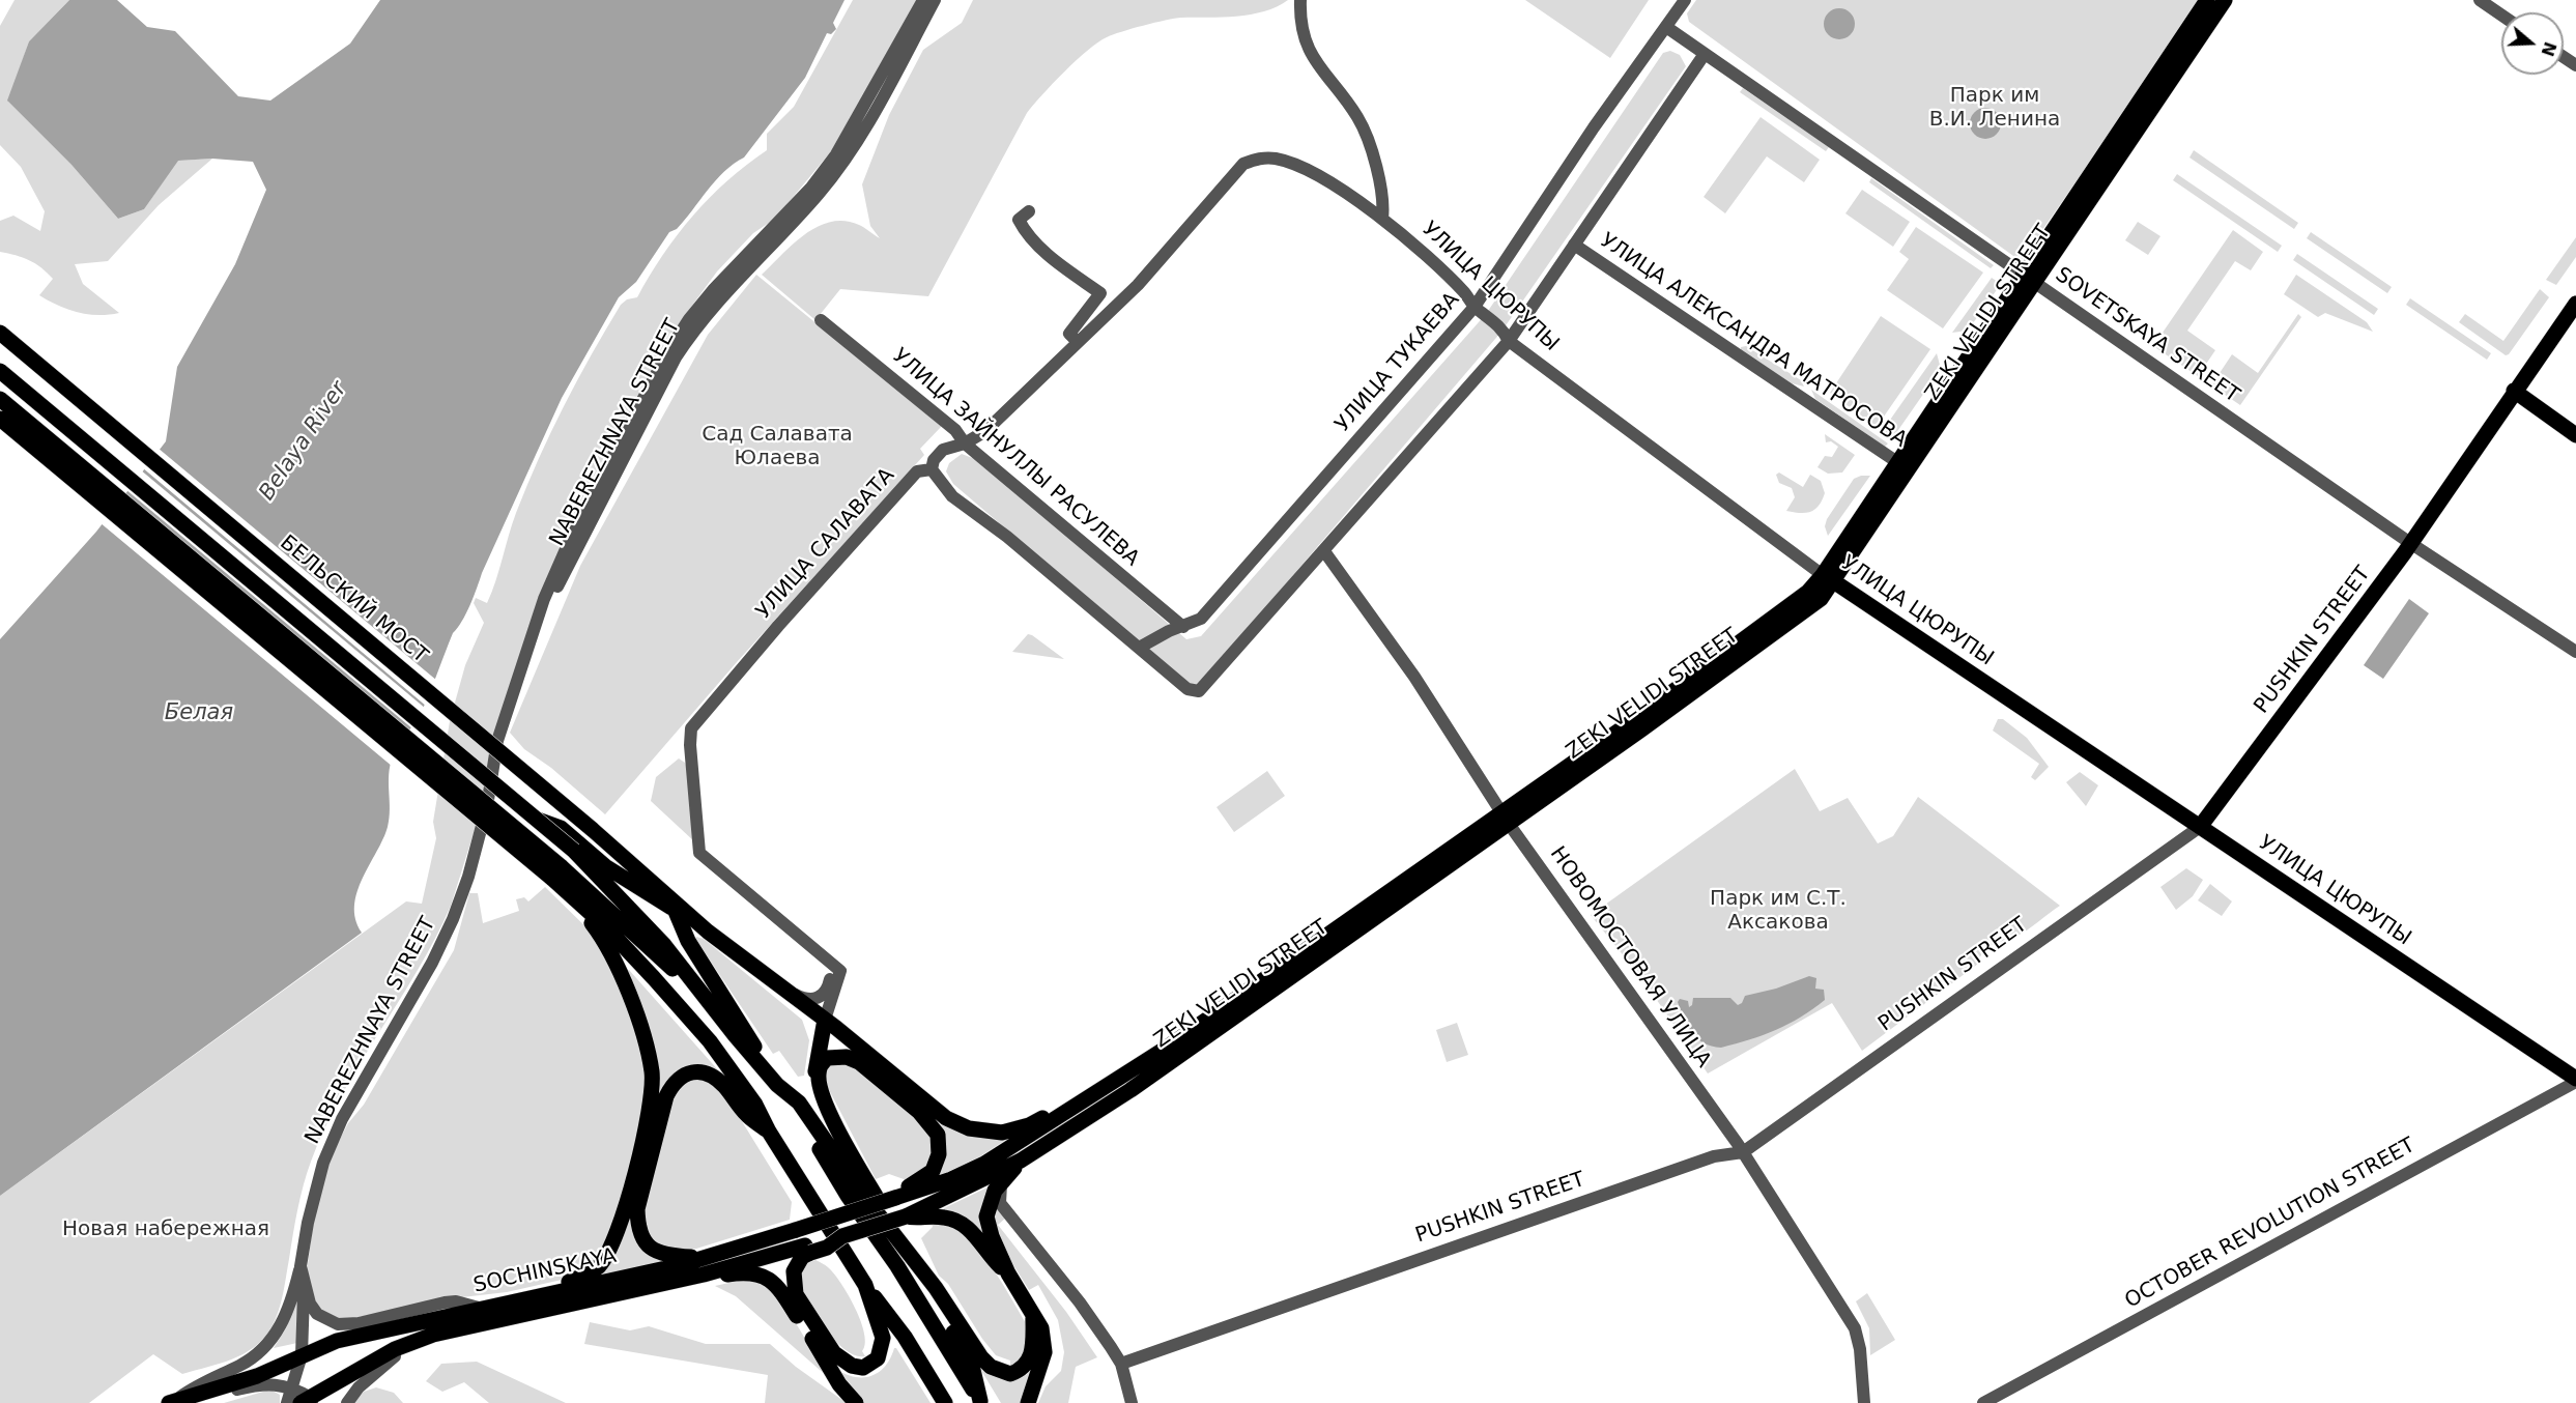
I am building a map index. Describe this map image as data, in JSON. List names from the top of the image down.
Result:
{
  "streets": {
    "main road": [
      "УЛИЦА ЦЮРУПЫ",
      "ZEKI VELIDI STREET",
      "БЕЛЬСКИЙ МОСТ",
      "PUSHKIN STREET",
      "SOCHINSKAYA"
    ],
    "street": [
      "SOVETSKAYA STREET",
      "УЛИЦА АЛЕКСАНДРА МАТРОСОВА",
      "УЛИЦА ТУКАЕВА",
      "NABEREZHNAYA STREET",
      "УЛИЦА ЗАЙНУЛЛЫ РАСУЛЕВА",
      "УЛИЦА САЛАВАТА",
      "НОВОМОСТОВАЯ УЛИЦА",
      "OCTOBER REVOLUTION STREET"
    ]
  },
  "crossings": [
    ["УЛИЦА ЦЮРУПЫ", "ZEKI VELIDI STREET"],
    ["УЛИЦА ЦЮРУПЫ", "УЛИЦА ТУКАЕВА"],
    ["УЛИЦА ЦЮРУПЫ", "УЛИЦА САЛАВАТА"],
    ["УЛИЦА ЦЮРУПЫ", "PUSHKIN STREET"],
    ["УЛИЦА ЦЮРУПЫ", "OCTOBER REVOLUTION STREET"],
    ["ZEKI VELIDI STREET", "SOVETSKAYA STREET"],
    ["ZEKI VELIDI STREET", "УЛИЦА АЛЕКСАНДРА МАТРОСОВА"],
    ["ZEKI VELIDI STREET", "НОВОМОСТОВАЯ УЛИЦА"],
    ["ZEKI VELIDI STREET", "SOCHINSKAYA"],
    ["SOVETSKAYA STREET", "УЛИЦА ТУКАЕВА"],
    ["SOVETSKAYA STREET", "PUSHKIN STREET"],
    ["УЛИЦА ТУКАЕВА", "УЛИЦА ЗАЙНУЛЛЫ РАСУЛЕВА"],
    ["УЛИЦА ЗАЙНУЛЛЫ РАСУЛЕВА", "УЛИЦА САЛАВАТА"],
    ["PUSHKIN STREET", "НОВОМОСТОВАЯ УЛИЦА"]
  ],
  "water": ["Belaya River", "Белая"],
  "parks": [
    "Парк им В.И. Ленина",
    "Сад Салавата Юлаева",
    "Парк им С.Т. Аксакова",
    "Новая набережная"
  ],
  "north": "right"
}
